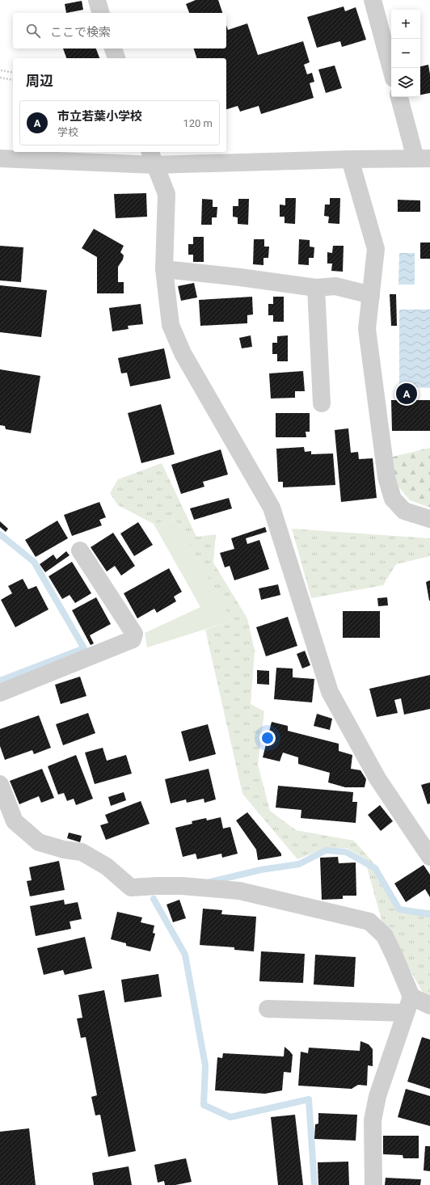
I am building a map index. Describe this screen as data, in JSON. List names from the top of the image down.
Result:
{
  "page": {
    "map_buttons": ["+", "−"],
    "search": "ここで検索",
    "heading": "周辺",
    "list": [
      {
        "mark": "A",
        "name": "市立若葉小学校",
        "note": "学校",
        "value": "120 m"
      }
    ],
    "pins": "A"
  }
}
